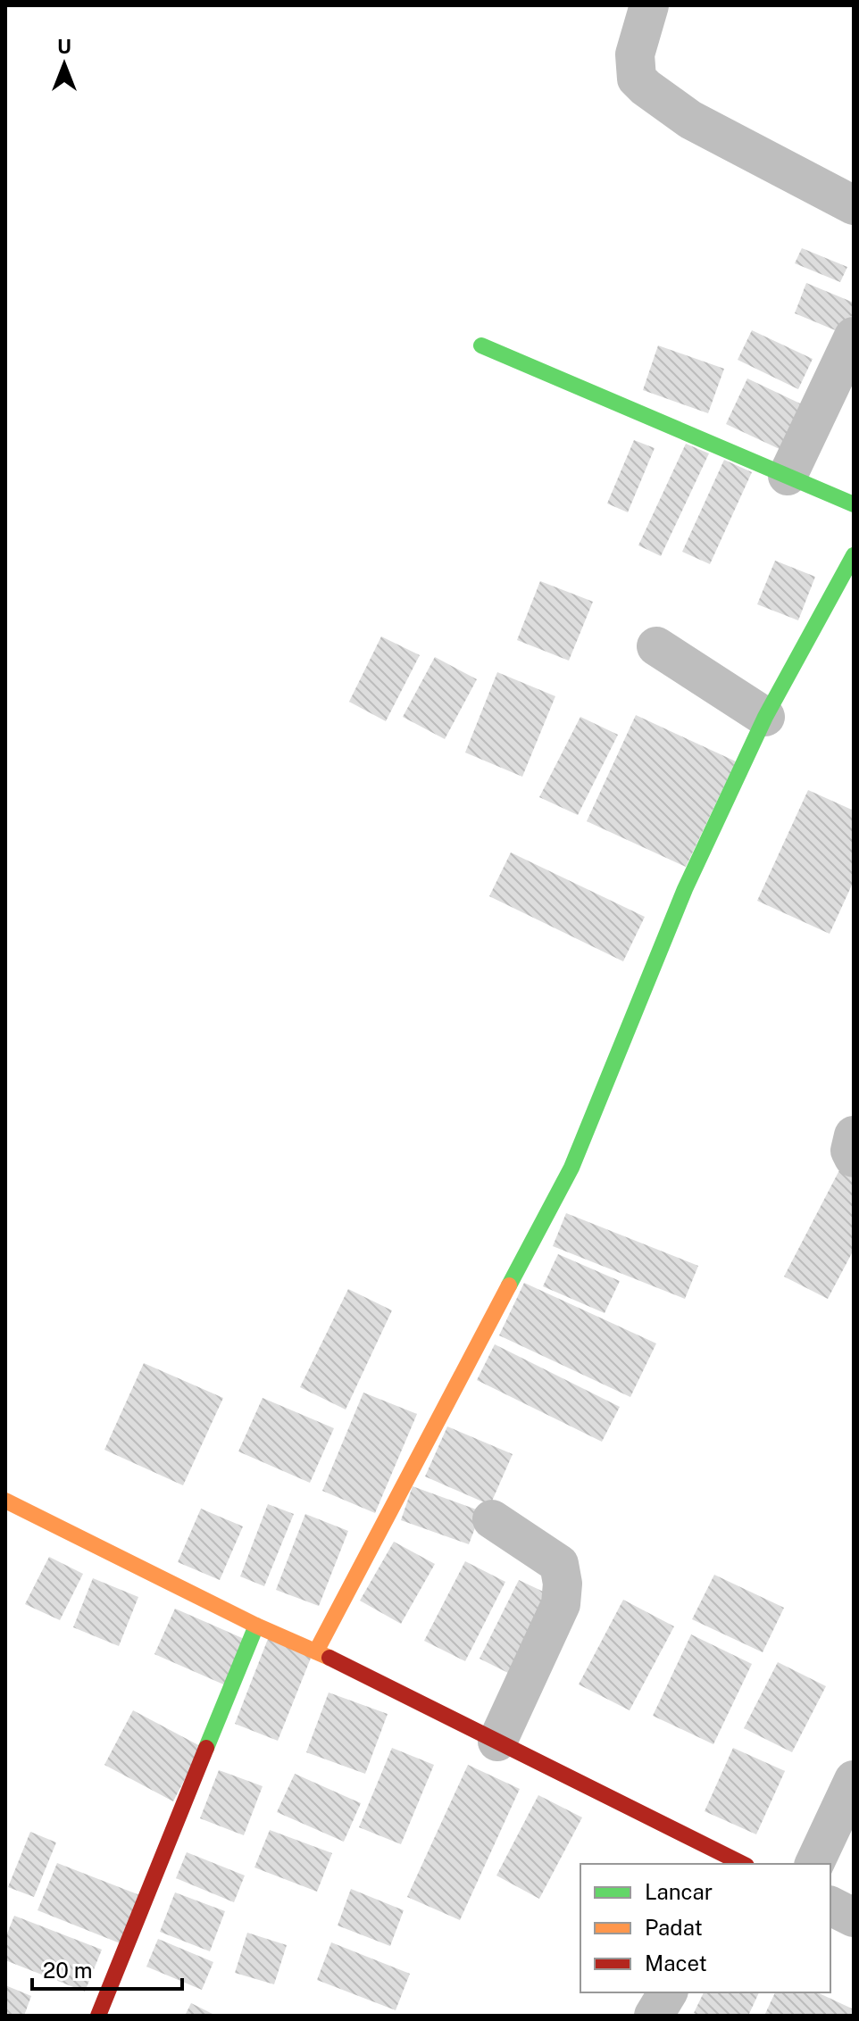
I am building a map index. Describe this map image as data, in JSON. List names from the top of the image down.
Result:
{
  "legend": ["Lancar", "Padat", "Macet"],
  "scale_bar": "20 m",
  "north": "top"
}
